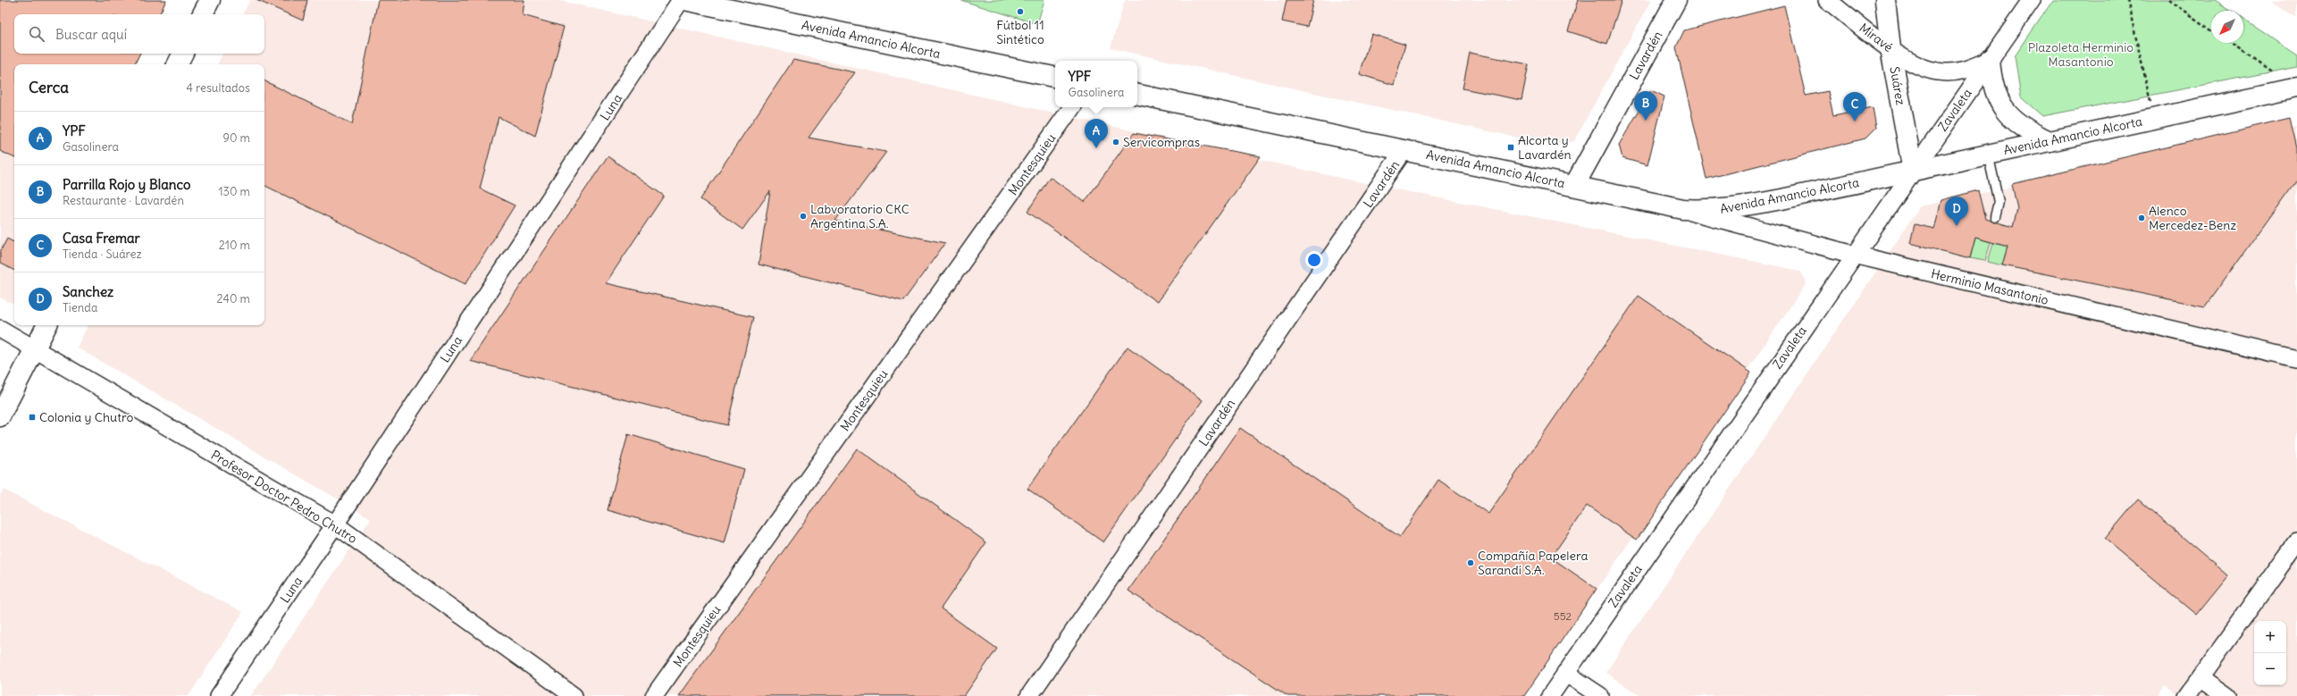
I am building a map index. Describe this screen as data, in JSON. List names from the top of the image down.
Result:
{
  "streets": {
    "main road": ["Avenida Amancio Alcorta", "Lavardén", "Suárez"],
    "street": [
      "Miravé",
      "Luna",
      "Zavaleta",
      "Montesquieu",
      "Herminio Masantonio",
      "Profesor Doctor Pedro Chutro"
    ]
  },
  "crossings": [
    ["Miravé", "Suárez"],
    ["Miravé", "Zavaleta"],
    ["Avenida Amancio Alcorta", "Lavardén"],
    ["Avenida Amancio Alcorta", "Suárez"],
    ["Avenida Amancio Alcorta", "Zavaleta"],
    ["Avenida Amancio Alcorta", "Herminio Masantonio"],
    ["Suárez", "Zavaleta"],
    ["Luna", "Profesor Doctor Pedro Chutro"],
    ["Zavaleta", "Herminio Masantonio"]
  ],
  "parks": ["Plazoleta Herminio Masantonio"],
  "places": {
    "other": [
      "Fútbol 11 Sintético",
      "Servicompras",
      "Labvoratorio CKC Argentina S.A.",
      "Alenco Mercedez-Benz",
      "Compañía Papelera Sarandí S.A."
    ],
    "transit": ["Alcorta y Lavardén", "Colonia y Chutro"]
  },
  "house_numbers": ["552"],
  "north": "bottom left",
  "page": {
    "search": "Buscar aquí",
    "popup": ["YPF", "Gasolinera"],
    "heading": ["Cerca", "4 resultados"],
    "pins": [
      "B",
      "C",
      "A",
      "D"
    ],
    "list": [
      {
        "mark": "A",
        "name": "YPF",
        "note": "Gasolinera",
        "value": "90 m"
      },
      {
        "mark": "B",
        "name": "Parrilla Rojo y Blanco",
        "note": "Restaurante · Lavardén",
        "value": "130 m"
      },
      {
        "mark": "C",
        "name": "Casa Fremar",
        "note": "Tienda · Suárez",
        "value": "210 m"
      },
      {
        "mark": "D",
        "name": "Sanchez",
        "note": "Tienda",
        "value": "240 m"
      }
    ],
    "map_buttons": ["+", "−"]
  }
}
